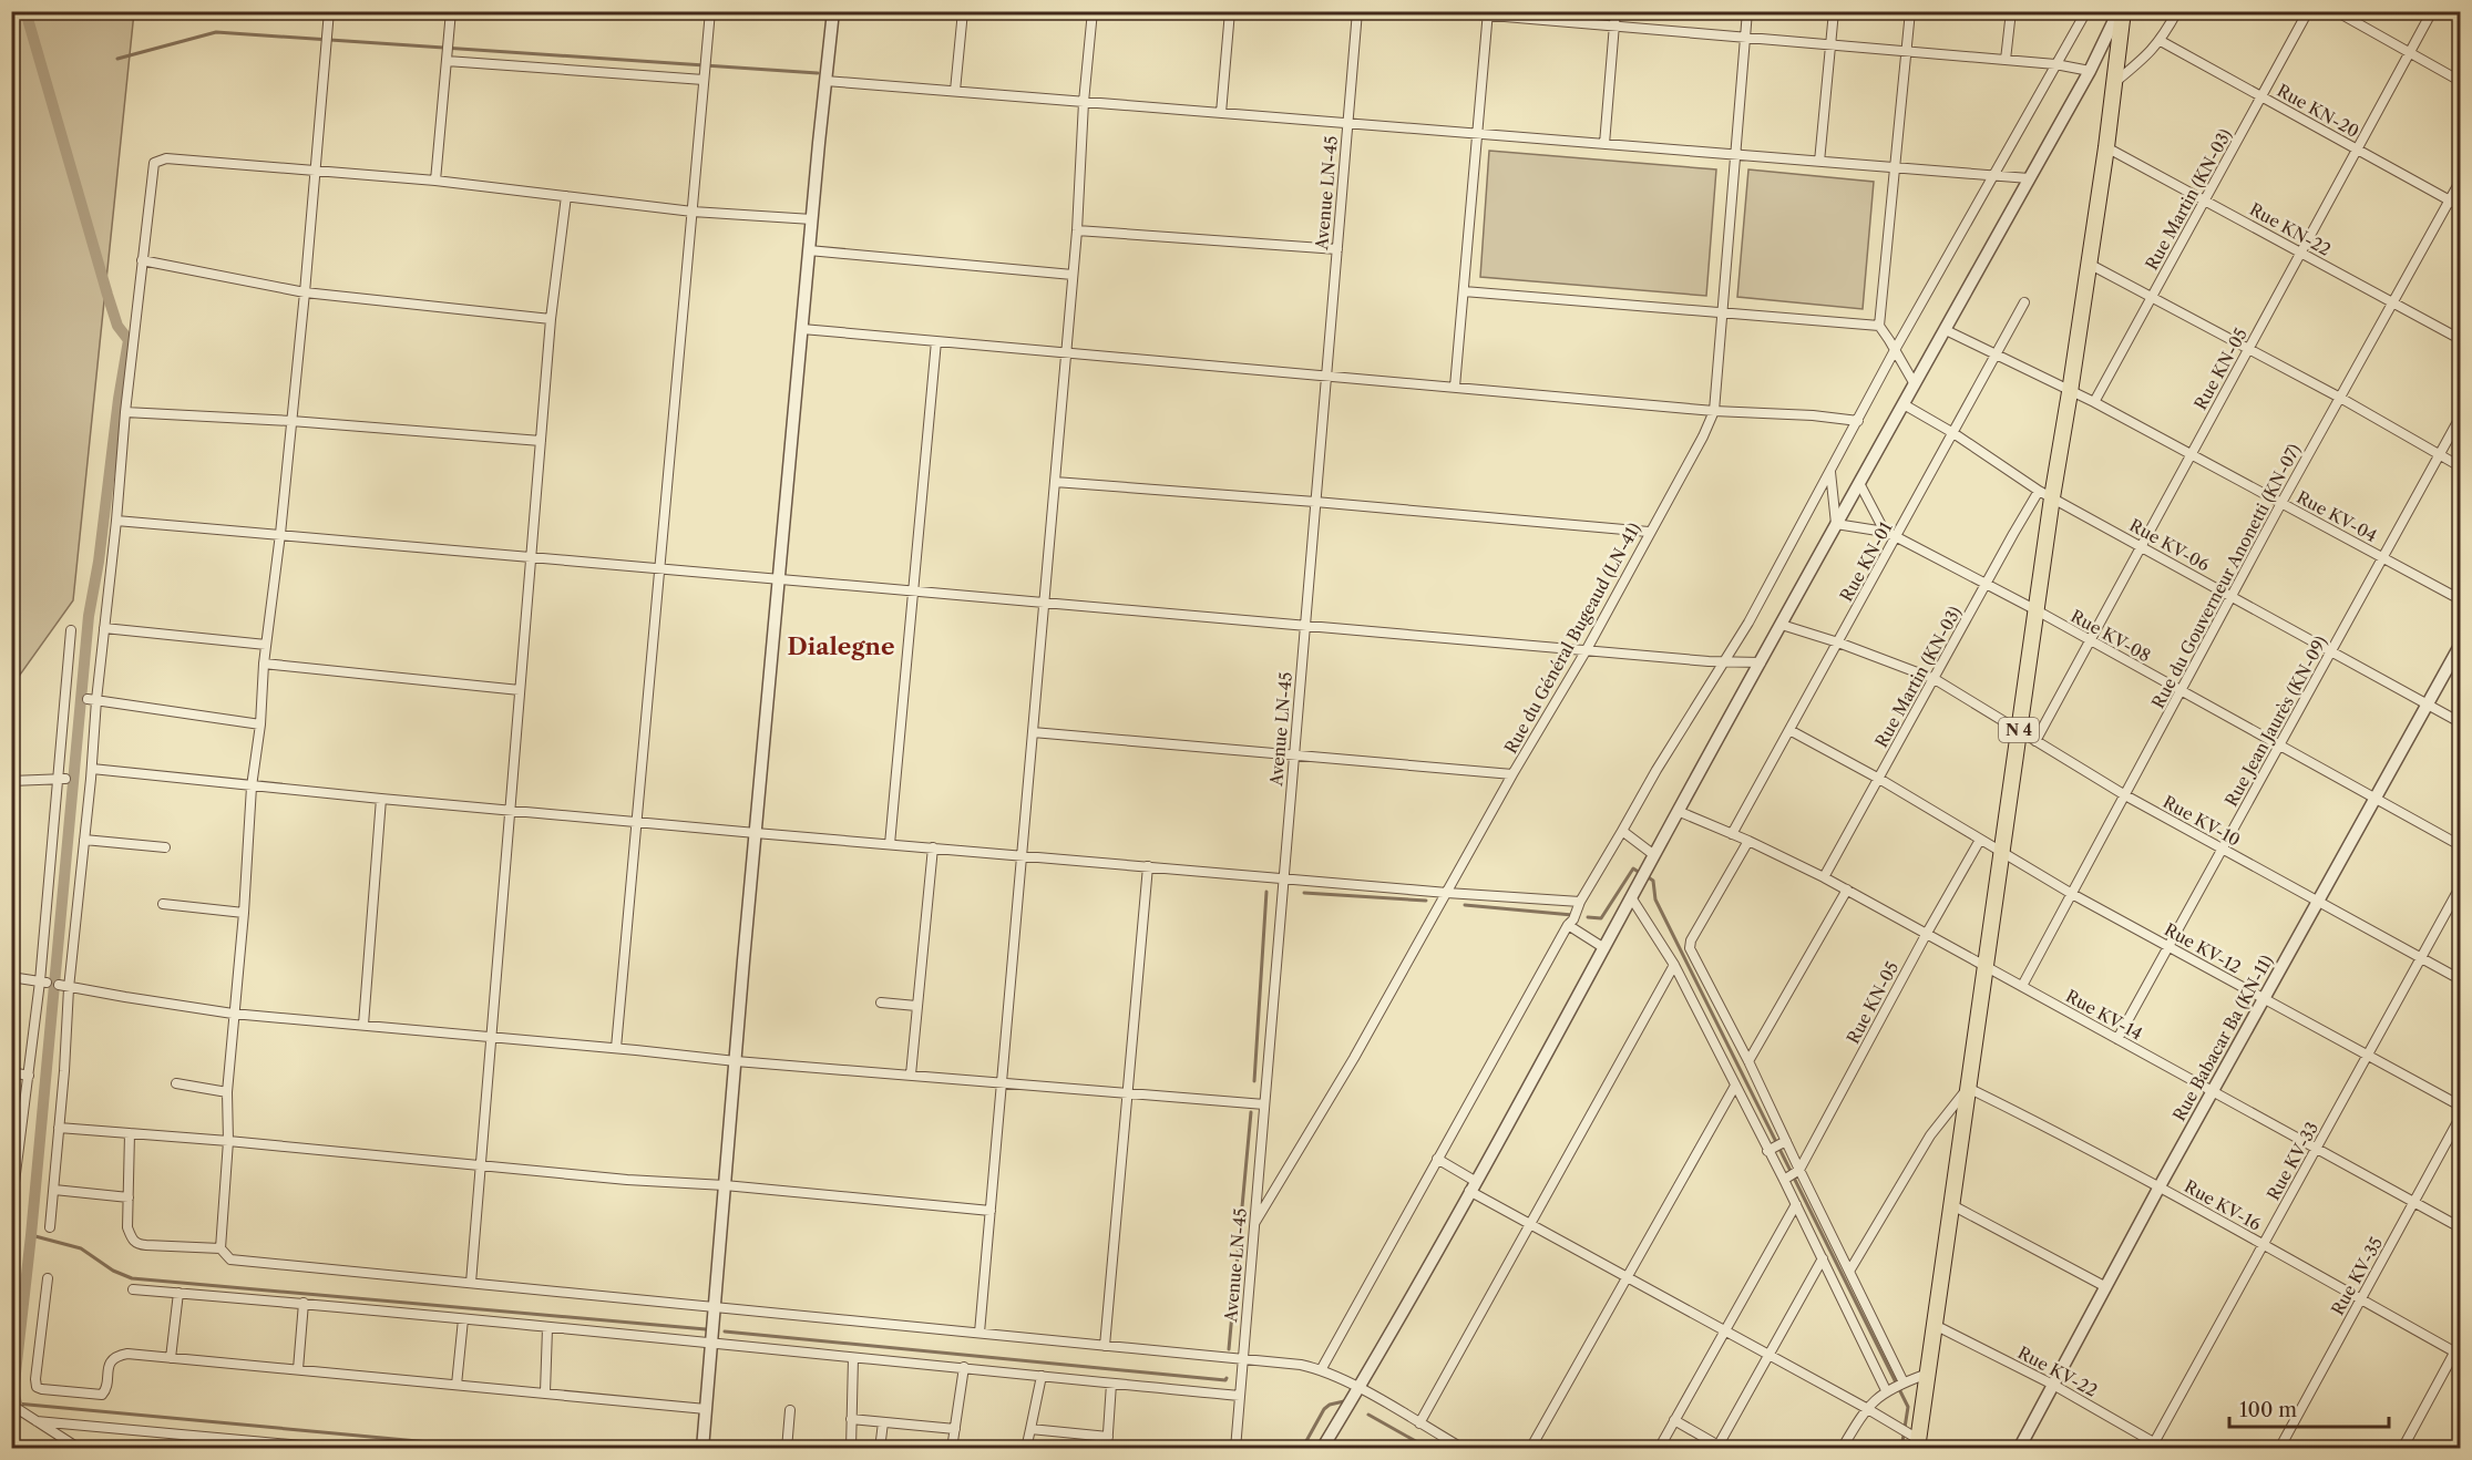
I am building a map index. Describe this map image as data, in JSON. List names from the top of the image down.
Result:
{
  "streets": {
    "main road": ["N 4"],
    "street": [
      "Rue KN-20",
      "Avenue LN-45",
      "Rue Martin (KN-03)",
      "Rue KN-22",
      "Rue KN-05",
      "Rue KV-04",
      "Rue KV-06",
      "Rue KN-01",
      "Rue du Gouverneur Anonetti (KN-07)",
      "Rue KV-08",
      "Rue du Général Bugeaud (LN-41)",
      "Rue Jean Jaurès (KN-09)",
      "Rue KV-10",
      "Rue KV-12",
      "Rue KV-14",
      "Rue Babacar Ba (KN-11)",
      "Rue KV-33",
      "Rue KV-16",
      "Rue KV-35",
      "Rue KV-22"
    ]
  },
  "crossings": [
    ["Rue KN-20", "Rue Martin (KN-03)"],
    ["Rue KN-20", "Rue KN-05"],
    ["Rue KN-20", "Rue du Gouverneur Anonetti (KN-07)"],
    ["Avenue LN-45", "Rue du Général Bugeaud (LN-41)"],
    ["Rue Martin (KN-03)", "Rue KN-22"],
    ["Rue Martin (KN-03)", "Rue KV-04"],
    ["Rue Martin (KN-03)", "Rue KV-06"],
    ["Rue Martin (KN-03)", "Rue KV-08"],
    ["Rue Martin (KN-03)", "N 4"],
    ["Rue Martin (KN-03)", "Rue KV-10"],
    ["Rue Martin (KN-03)", "Rue KV-12"],
    ["Rue Martin (KN-03)", "Rue KV-14"],
    ["Rue KN-22", "Rue KN-05"],
    ["Rue KN-22", "Rue du Gouverneur Anonetti (KN-07)"],
    ["Rue KN-22", "N 4"],
    ["Rue KN-05", "Rue KV-04"],
    ["Rue KN-05", "Rue KV-06"],
    ["Rue KN-05", "Rue KV-08"],
    ["Rue KN-05", "Rue KV-10"],
    ["Rue KN-05", "Rue KV-12"],
    ["Rue KN-05", "Rue KV-14"],
    ["Rue KV-04", "Rue KN-01"],
    ["Rue KV-04", "Rue du Gouverneur Anonetti (KN-07)"],
    ["Rue KV-04", "Rue Jean Jaurès (KN-09)"],
    ["Rue KV-04", "N 4"],
    ["Rue KV-06", "Rue KN-01"],
    ["Rue KV-06", "Rue du Gouverneur Anonetti (KN-07)"],
    ["Rue KV-06", "Rue Jean Jaurès (KN-09)"],
    ["Rue KV-06", "N 4"],
    ["Rue KV-06", "Rue Babacar Ba (KN-11)"],
    ["Rue KN-01", "Rue KV-08"],
    ["Rue KN-01", "Rue KV-10"],
    ["Rue KN-01", "Rue KV-12"],
    ["Rue KN-01", "Rue KV-14"],
    ["Rue du Gouverneur Anonetti (KN-07)", "Rue KV-08"],
    ["Rue du Gouverneur Anonetti (KN-07)", "Rue KV-10"],
    ["Rue du Gouverneur Anonetti (KN-07)", "Rue KV-12"],
    ["Rue du Gouverneur Anonetti (KN-07)", "Rue KV-14"],
    ["Rue KV-08", "Rue Jean Jaurès (KN-09)"],
    ["Rue KV-08", "N 4"],
    ["Rue KV-08", "Rue Babacar Ba (KN-11)"],
    ["Rue Jean Jaurès (KN-09)", "Rue KV-10"],
    ["Rue Jean Jaurès (KN-09)", "Rue KV-12"],
    ["Rue Jean Jaurès (KN-09)", "Rue KV-14"],
    ["N 4", "Rue KV-10"],
    ["N 4", "Rue KV-12"],
    ["N 4", "Rue KV-14"],
    ["N 4", "Rue KV-16"],
    ["N 4", "Rue KV-22"],
    ["Rue KV-10", "Rue Babacar Ba (KN-11)"],
    ["Rue KV-10", "Rue KV-33"],
    ["Rue KV-12", "Rue Babacar Ba (KN-11)"],
    ["Rue KV-12", "Rue KV-33"],
    ["Rue KV-14", "Rue Babacar Ba (KN-11)"],
    ["Rue KV-14", "Rue KV-33"],
    ["Rue KV-14", "Rue KV-35"],
    ["Rue Babacar Ba (KN-11)", "Rue KV-16"],
    ["Rue Babacar Ba (KN-11)", "Rue KV-22"],
    ["Rue KV-33", "Rue KV-16"],
    ["Rue KV-33", "Rue KV-22"],
    ["Rue KV-16", "Rue KV-35"]
  ],
  "districts": ["Dialegne"],
  "scale_bar": "100 m"
}
